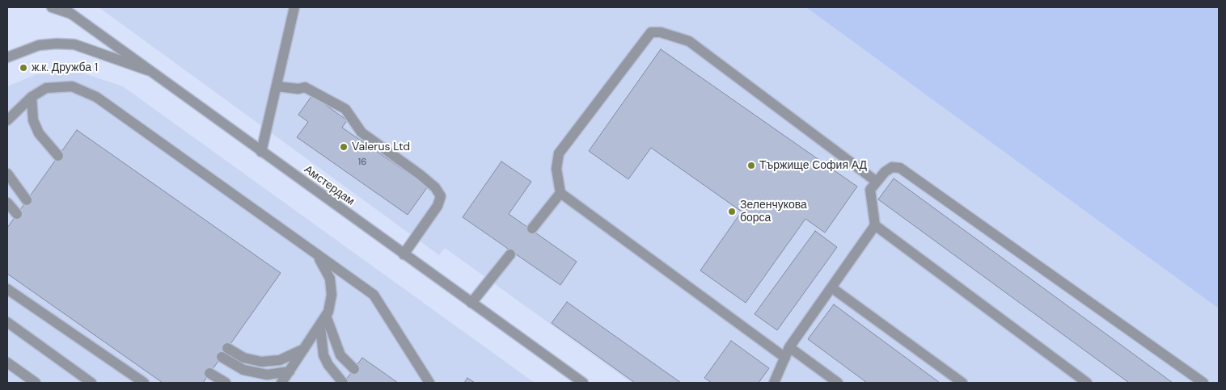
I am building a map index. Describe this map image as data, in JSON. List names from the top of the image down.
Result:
{
  "streets": {
    "street": ["Амстердам"]
  },
  "places": [
    "ж.к. Дружба 1",
    "Valerus Ltd",
    "Тържище София АД",
    "Зеленчукова борса"
  ],
  "house_numbers": ["16"]
}
